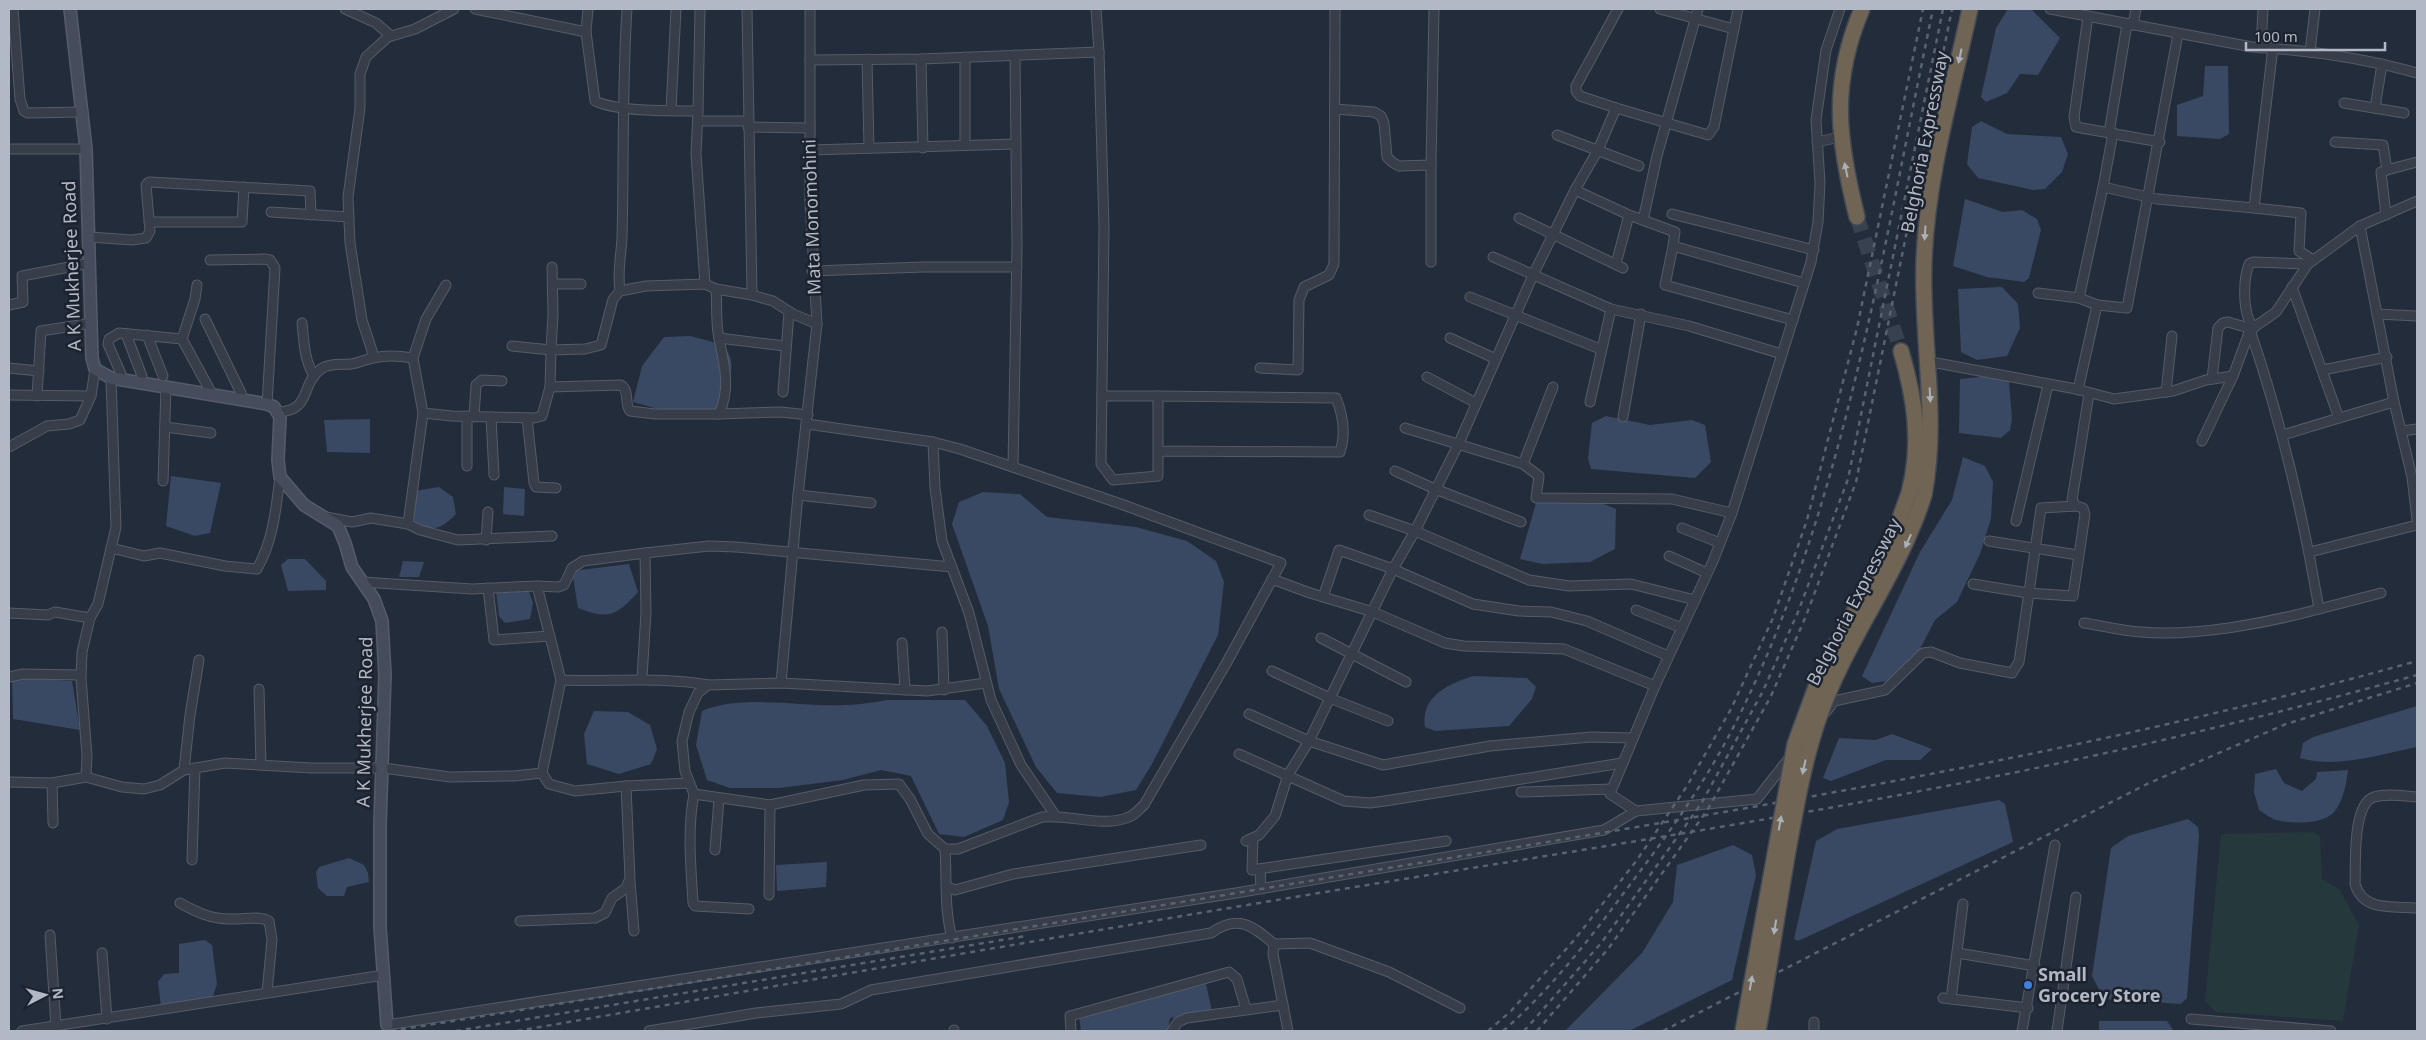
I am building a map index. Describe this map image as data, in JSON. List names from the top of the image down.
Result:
{
  "streets": {
    "highway": ["Belghoria Expressway"],
    "street": ["Mata Monomohini", "A K Mukherjee Road"]
  },
  "places": ["Small Grocery Store"],
  "scale_bar": "100 m",
  "north": "right"
}
